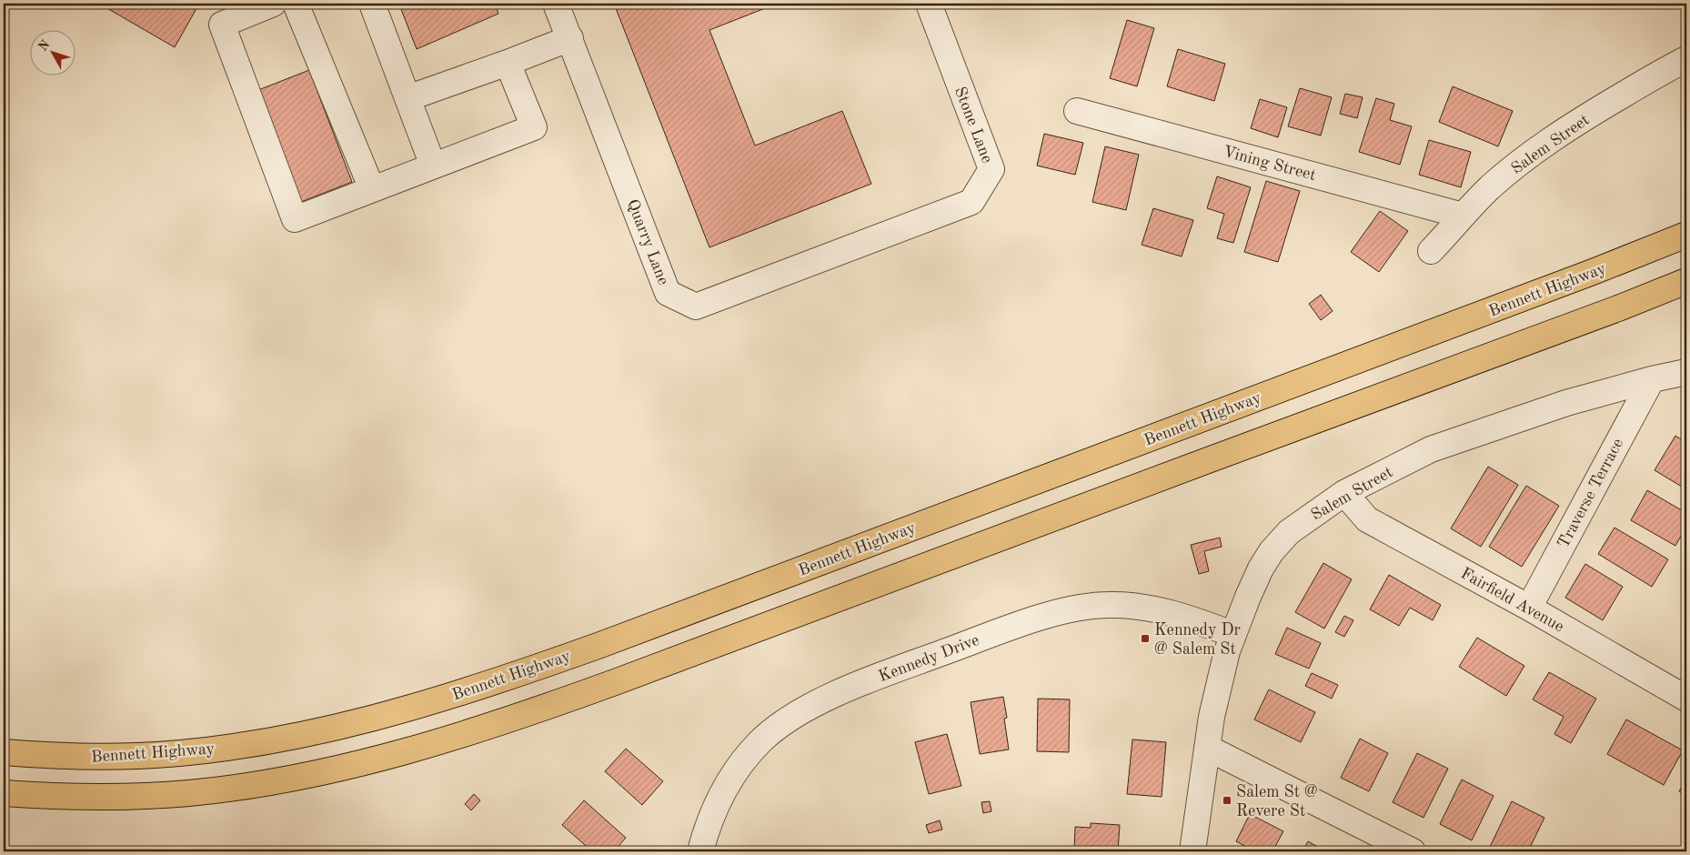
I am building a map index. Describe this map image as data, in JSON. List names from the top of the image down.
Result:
{
  "streets": {
    "highway": ["Bennett Highway"],
    "street": [
      "Stone Lane",
      "Salem Street",
      "Vining Street",
      "Quarry Lane",
      "Traverse Terrace",
      "Fairfield Avenue",
      "Kennedy Drive"
    ]
  },
  "crossings": [
    ["Stone Lane", "Quarry Lane"],
    ["Salem Street", "Vining Street"],
    ["Salem Street", "Traverse Terrace"],
    ["Salem Street", "Fairfield Avenue"],
    ["Salem Street", "Kennedy Drive"],
    ["Traverse Terrace", "Fairfield Avenue"]
  ],
  "places": {
    "transit": ["Kennedy Dr @ Salem St", "Salem St @ Revere St"]
  },
  "north": "top left"
}
